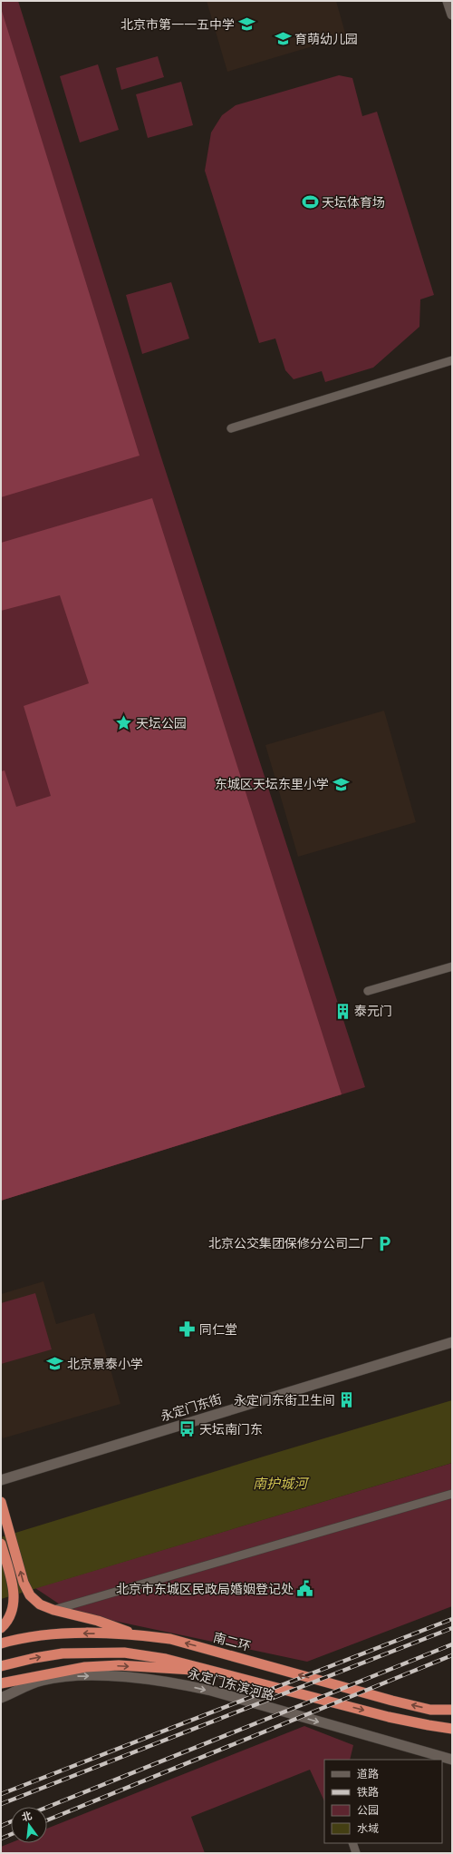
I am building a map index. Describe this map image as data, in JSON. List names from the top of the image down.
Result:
{
  "streets": {
    "highway": ["南二环"],
    "street": ["永定门东街", "永定门东滨河路"]
  },
  "one_way": ["永定门东滨河路"],
  "water": ["南护城河"],
  "places": {
    "school or university": [
      "北京市第一一五中学",
      "育萌幼儿园",
      "东城区天坛东里小学",
      "北京景泰小学"
    ],
    "sports": ["天坛体育场"],
    "place": ["天坛公园"],
    "building": ["泰元门", "永定门东街卫生间"],
    "parking": ["北京公交集团保修分公司二厂"],
    "pharmacy": ["同仁堂"],
    "bus stop": ["天坛南门东"],
    "public building": ["北京市东城区民政局婚姻登记处"]
  },
  "legend": [
    "道路",
    "铁路",
    "公园",
    "水域"
  ],
  "north": "top"
}
